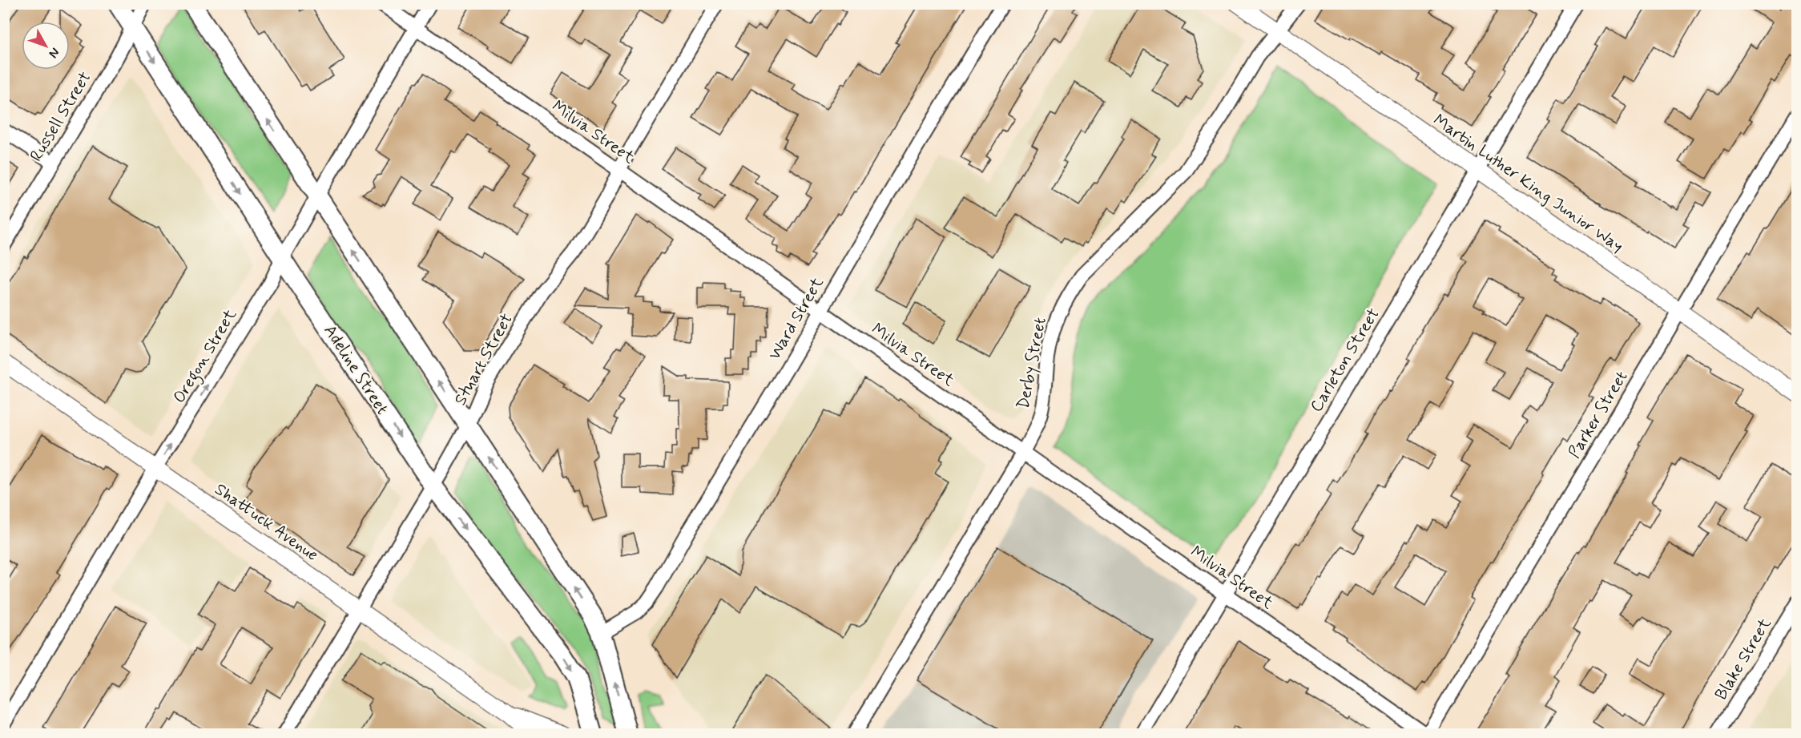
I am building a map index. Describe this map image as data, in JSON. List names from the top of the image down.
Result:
{
  "streets": {
    "main road": ["Adeline Street"],
    "street": [
      "Russell Street",
      "Milvia Street",
      "Martin Luther King Junior Way",
      "Ward Street",
      "Oregon Street",
      "Stuart Street",
      "Carleton Street",
      "Derby Street",
      "Parker Street",
      "Shattuck Avenue",
      "Blake Street"
    ]
  },
  "crossings": [
    ["Russell Street", "Adeline Street"],
    ["Milvia Street", "Ward Street"],
    ["Milvia Street", "Oregon Street"],
    ["Milvia Street", "Stuart Street"],
    ["Milvia Street", "Carleton Street"],
    ["Milvia Street", "Derby Street"],
    ["Milvia Street", "Parker Street"],
    ["Martin Luther King Junior Way", "Carleton Street"],
    ["Martin Luther King Junior Way", "Derby Street"],
    ["Martin Luther King Junior Way", "Parker Street"],
    ["Oregon Street", "Adeline Street"],
    ["Oregon Street", "Shattuck Avenue"],
    ["Stuart Street", "Adeline Street"],
    ["Stuart Street", "Shattuck Avenue"]
  ],
  "north": "bottom right"
}
